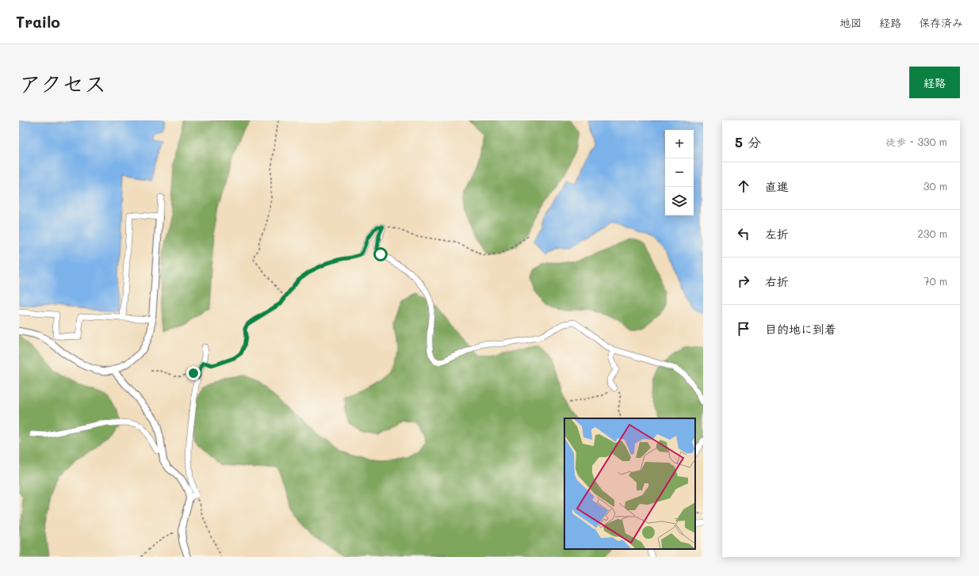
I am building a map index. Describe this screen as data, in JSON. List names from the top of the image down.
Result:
{
  "page": {
    "header": "Trailo",
    "nav": ["地図", "経路", "保存済み"],
    "title": "アクセス",
    "buttons": "経路",
    "heading": ["5 分", "徒歩 · 330 m"],
    "map_buttons": ["+", "−"],
    "list": [
      ["直進", "30 m"],
      ["左折", "230 m"],
      ["右折", "70 m"],
      "目的地に到着"
    ]
  }
}
